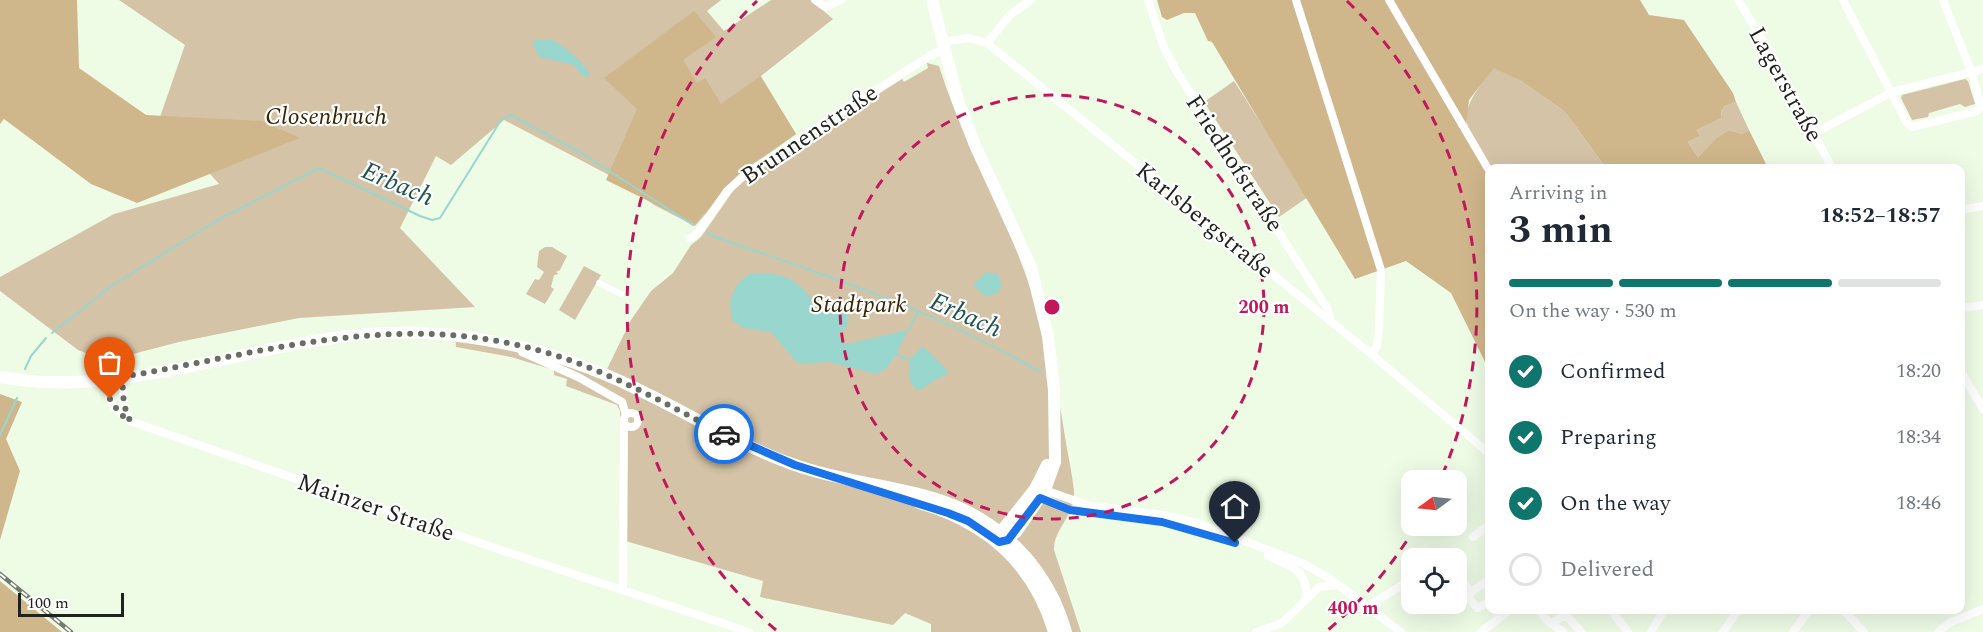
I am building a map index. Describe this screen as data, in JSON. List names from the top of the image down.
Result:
{
  "streets": {
    "street": [
      "Lagerstraße",
      "Brunnenstraße",
      "Friedhofstraße",
      "Karlsbergstraße",
      "Mainzer Straße"
    ]
  },
  "crossings": [
    ["Friedhofstraße", "Karlsbergstraße"]
  ],
  "water": ["Erbach"],
  "parks": ["Closenbruch", "Stadtpark"],
  "scale_bar": "100 m",
  "north": "left",
  "page": {
    "heading": ["3 min", "Arriving in", "18:52–18:57"],
    "bar": "On the way · 530 m",
    "list": [
      ["Confirmed", "18:20"],
      ["Preparing", "18:34"],
      ["On the way", "18:46"],
      "Delivered"
    ],
    "scale": "100 m"
  },
  "rings": ["200 m", "400 m"]
}
